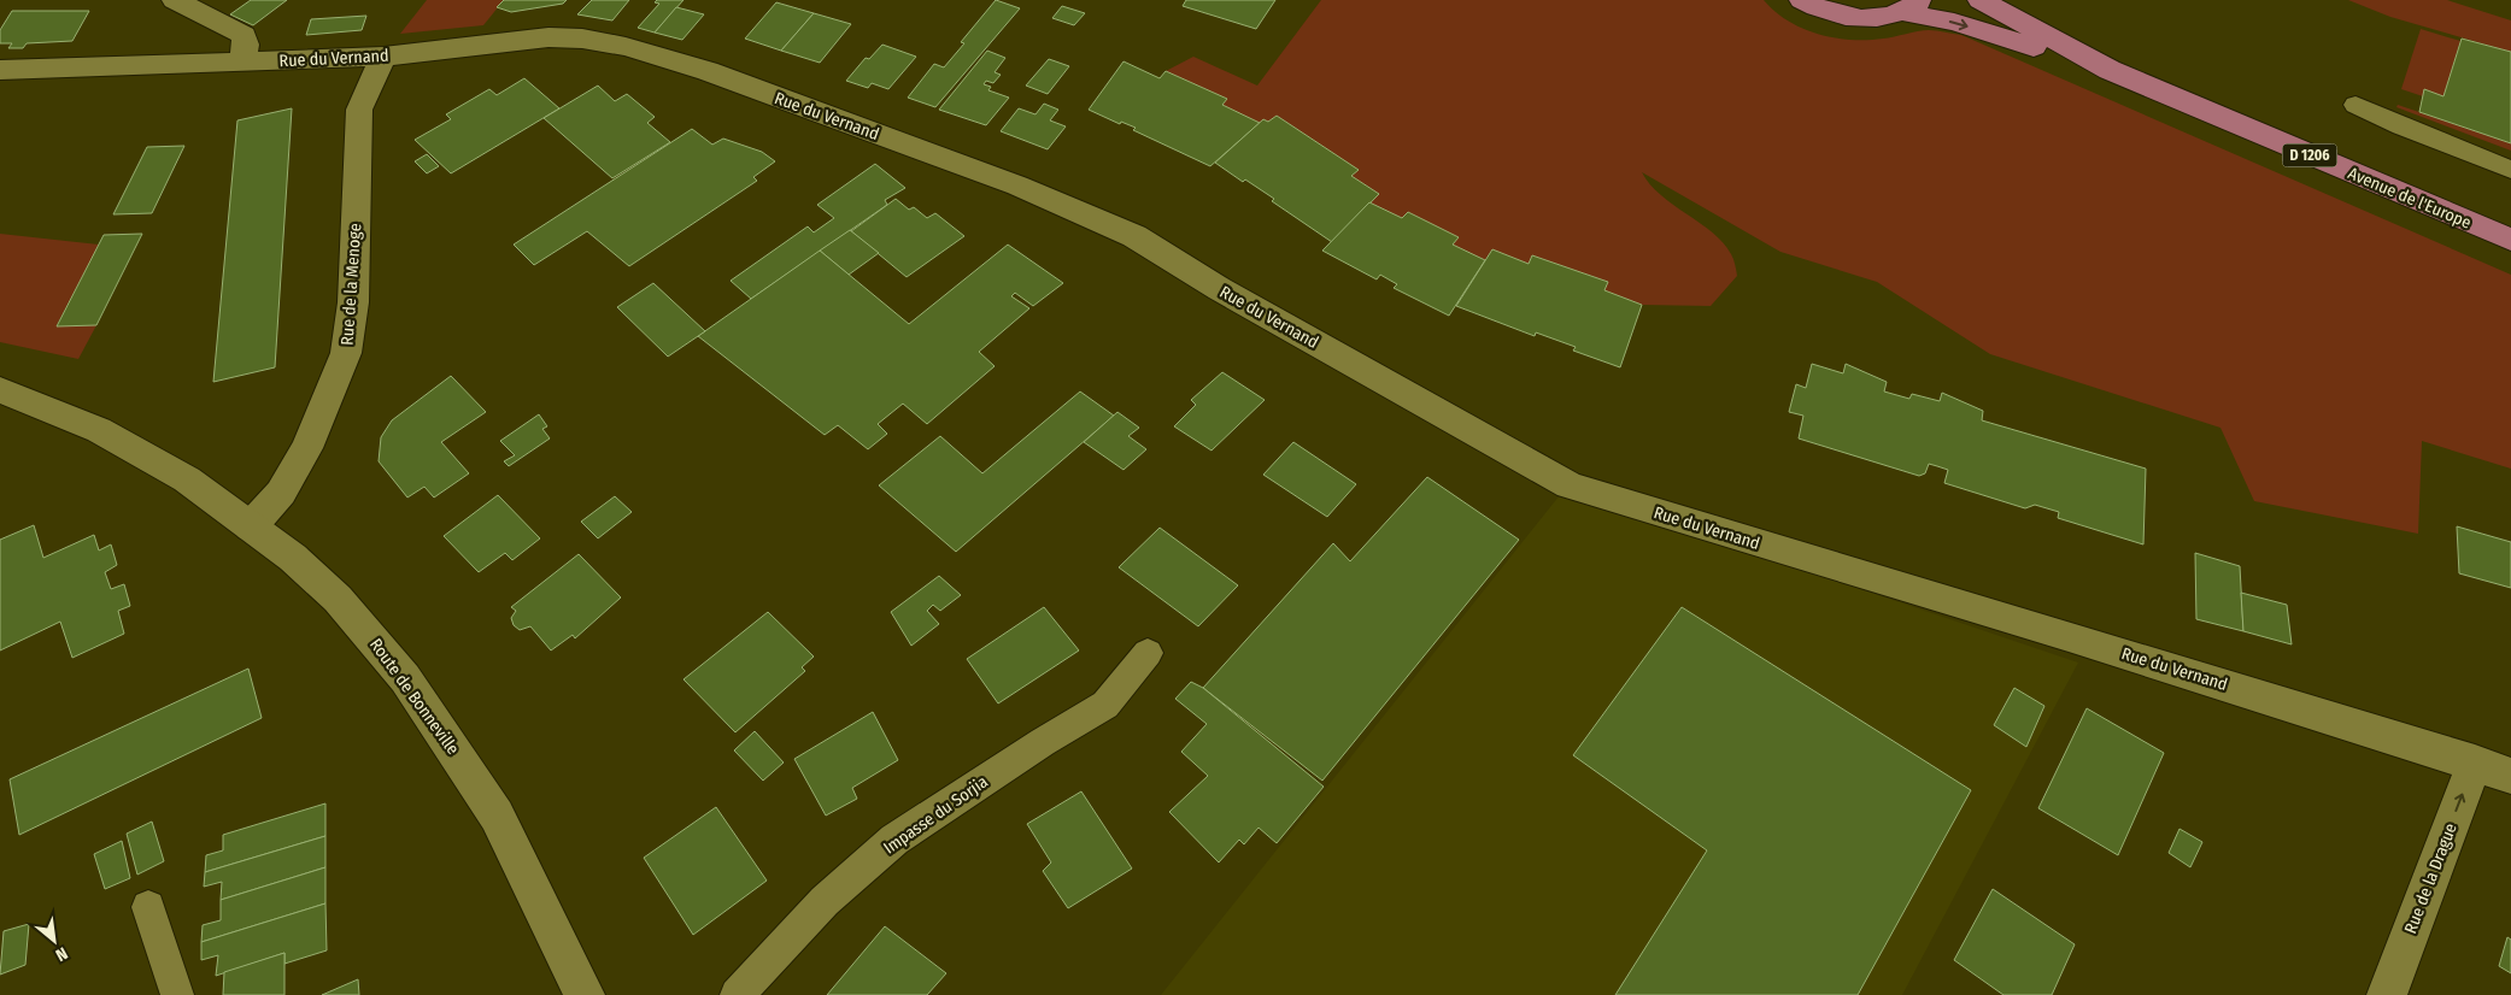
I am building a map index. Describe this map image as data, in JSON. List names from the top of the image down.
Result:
{
  "streets": {
    "main road": ["D 1206", "Avenue de l'Europe"],
    "street": [
      "Rue du Vernand",
      "Rue de la Menoge",
      "Route de Bonneville",
      "Rue de la Drague"
    ],
    "lane": ["Impasse du Sorjia"]
  },
  "crossings": [
    ["Rue du Vernand", "Rue de la Menoge"],
    ["Rue du Vernand", "Rue de la Drague"],
    ["D 1206", "Avenue de l'Europe"],
    ["Rue de la Menoge", "Route de Bonneville"]
  ],
  "one_way": ["Rue de la Drague"],
  "north": "bottom right"
}
